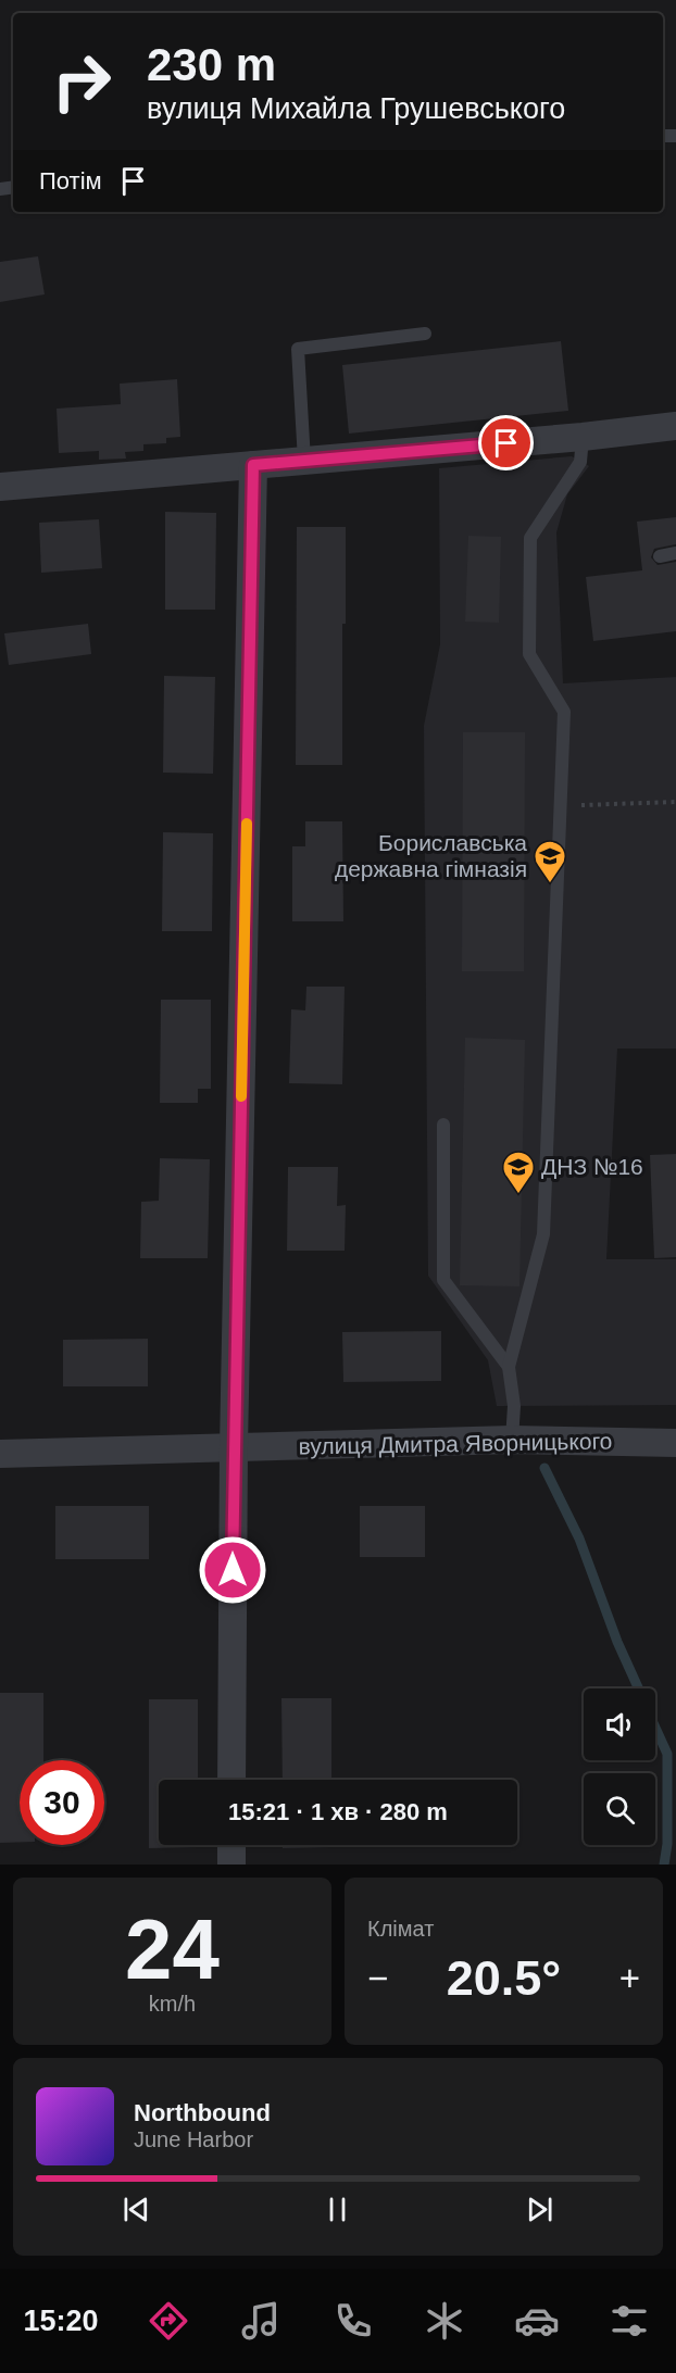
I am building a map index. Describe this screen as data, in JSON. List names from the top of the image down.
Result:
{
  "streets": {
    "street": ["вулиця Дмитра Яворницького"]
  },
  "places": {
    "school or university": ["Бориславська державна гімназія", "ДНЗ №16"]
  },
  "page": {
    "turn": ["230 m", "вулиця Михайла Грушевського"],
    "then": "Потім",
    "limit": "30",
    "trip": "15:21 · 1 хв · 280 m",
    "tile": [
      ["24", "km/h"],
      "Клімат"
    ],
    "heat": ["−", "20.5°", "+"],
    "song": ["Northbound", "June Harbor"],
    "tabs": "15:20"
  }
}
